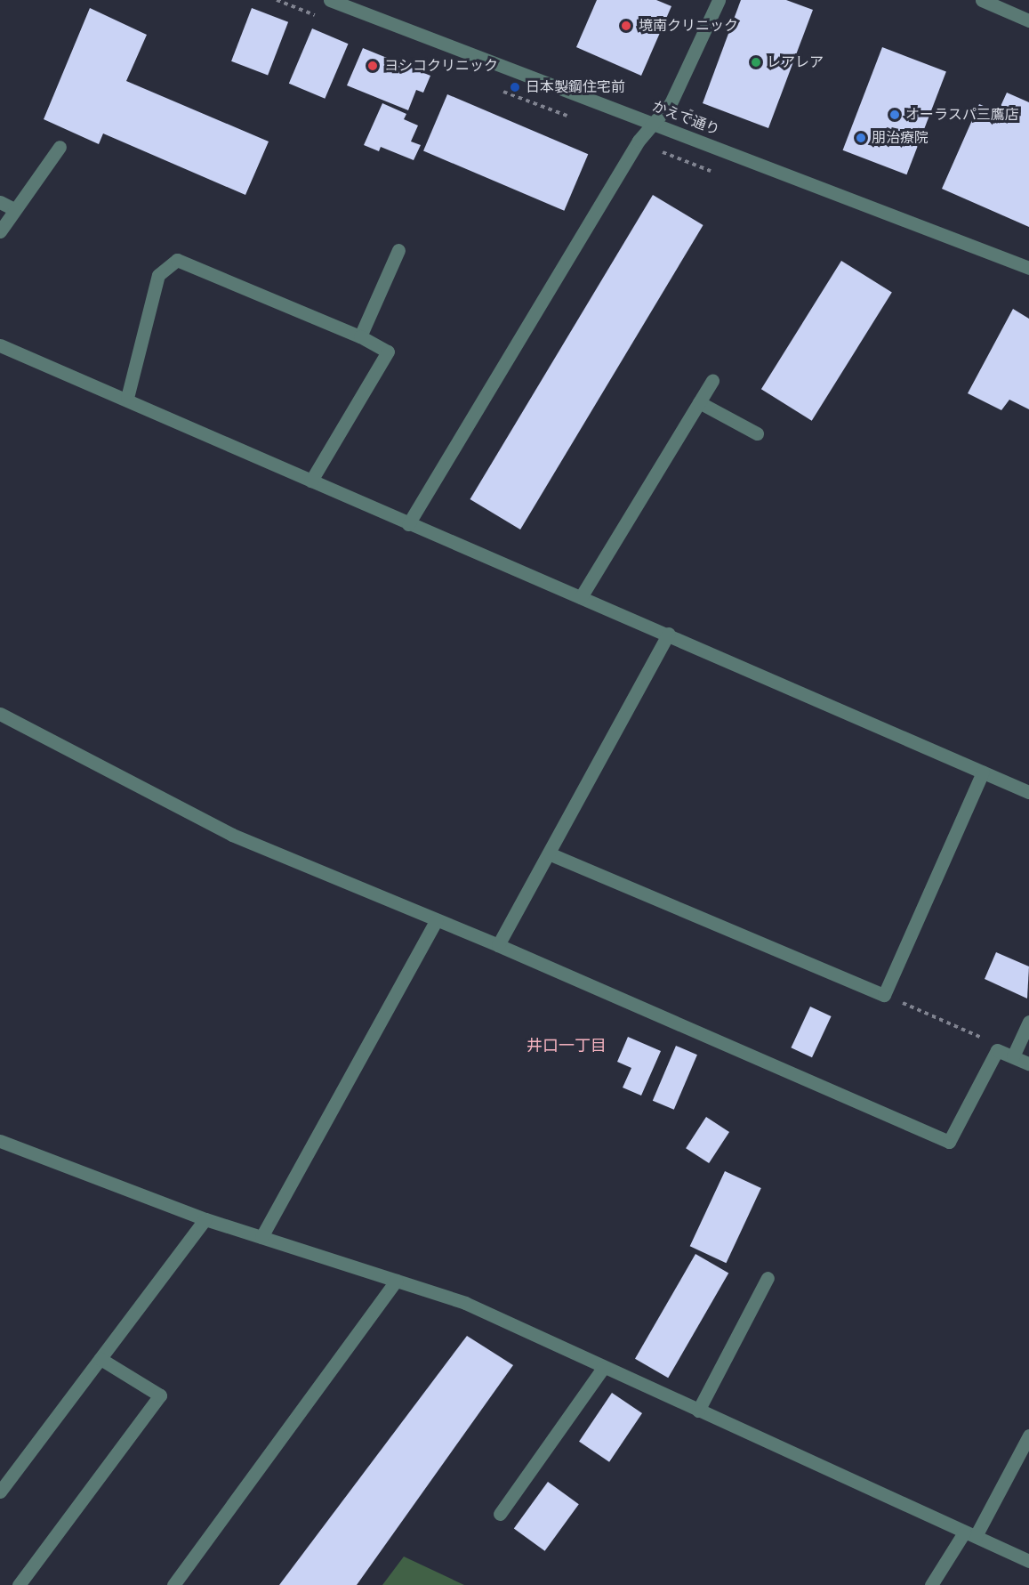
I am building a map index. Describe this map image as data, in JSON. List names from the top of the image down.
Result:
{
  "streets": {
    "street": ["かえで通り"]
  },
  "districts": ["井口一丁目"],
  "places": [
    "境南クリニック",
    "レアレア",
    "ヨシコクリニック",
    "日本製鋼住宅前",
    "オーラスパ三鷹店",
    "朋治療院"
  ]
}
